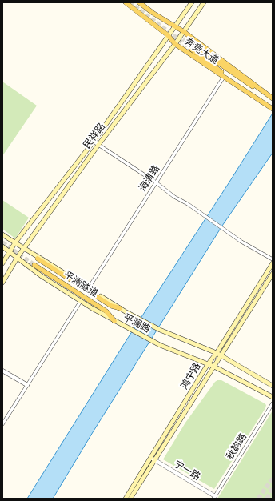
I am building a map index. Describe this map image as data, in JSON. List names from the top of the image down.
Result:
{
  "streets": {
    "main road": [
      "奔竞大道",
      "民祥路",
      "平澜隧道",
      "平澜路",
      "鸿宁路"
    ],
    "street": ["海清路", "秋韵路", "宁一路"]
  },
  "crossings": [
    ["奔竞大道", "民祥路"],
    ["奔竞大道", "海清路"],
    ["民祥路", "平澜路"],
    ["海清路", "平澜路"],
    ["平澜隧道", "平澜路"],
    ["平澜路", "鸿宁路"],
    ["鸿宁路", "宁一路"],
    ["秋韵路", "宁一路"]
  ]
}
